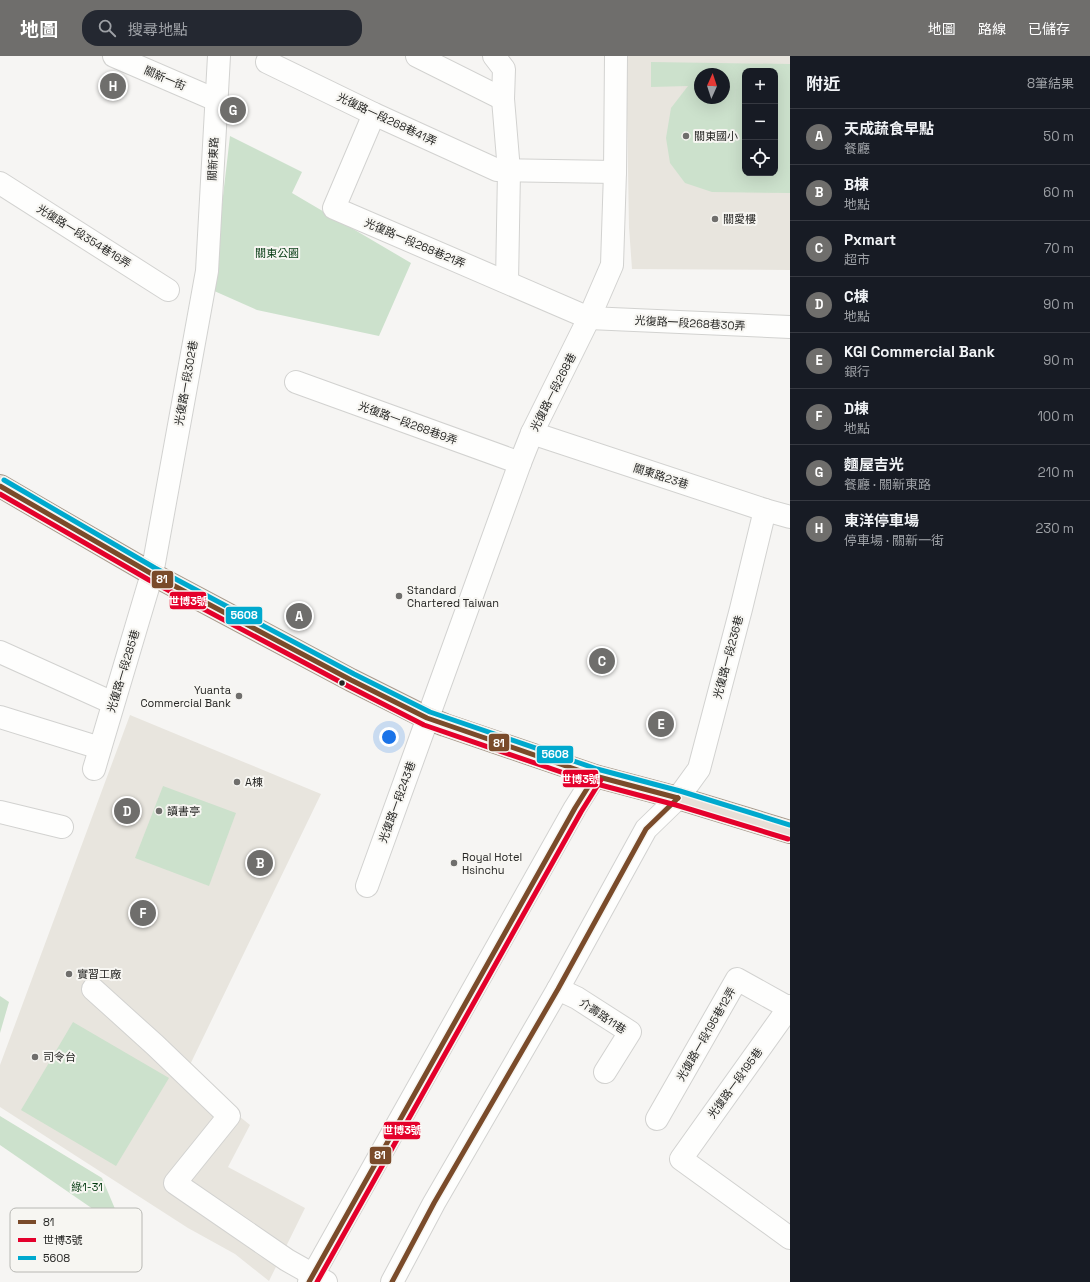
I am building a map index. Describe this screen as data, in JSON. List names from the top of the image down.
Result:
{
  "streets": {
    "street": [
      "關新一街",
      "光復路一段268巷41弄",
      "關新東路",
      "光復路一段354巷16弄",
      "光復路一段268巷21弄",
      "光復路一段268巷30弄",
      "光復路一段302巷",
      "光復路一段268巷",
      "光復路一段268巷9弄",
      "關東路23巷",
      "光復路一段236巷",
      "光復路一段285巷",
      "光復路一段243巷",
      "介壽路11巷",
      "光復路一段195巷12弄",
      "光復路一段195巷"
    ]
  },
  "crossings": [
    ["關新一街", "關新東路"],
    ["光復路一段268巷41弄", "光復路一段268巷21弄"],
    ["光復路一段268巷41弄", "光復路一段268巷"],
    ["關新東路", "光復路一段302巷"],
    ["光復路一段268巷21弄", "光復路一段268巷30弄"],
    ["光復路一段268巷21弄", "光復路一段268巷"],
    ["光復路一段268巷30弄", "光復路一段268巷"],
    ["光復路一段302巷", "光復路一段285巷"],
    ["光復路一段268巷", "光復路一段268巷9弄"],
    ["光復路一段268巷", "關東路23巷"],
    ["光復路一段268巷", "光復路一段243巷"],
    ["關東路23巷", "光復路一段236巷"],
    ["光復路一段236巷", "介壽路11巷"],
    ["光復路一段195巷12弄", "光復路一段195巷"]
  ],
  "parks": ["關東公園", "綠1-31"],
  "places": [
    "關東國小",
    "關愛樓",
    "Standard Chartered Taiwan",
    "Yuanta Commercial Bank",
    "A棟",
    "讀書亭",
    "Royal Hotel Hsinchu",
    "實習工廠",
    "司令台"
  ],
  "lines": ["transit line 5608", "transit line 81", "transit line 世博3號"],
  "legend": ["81", "世博3號", "5608"],
  "north": "top",
  "page": {
    "header": "地圖",
    "search": "搜尋地點",
    "nav": ["地圖", "路線", "已儲存"],
    "heading": ["附近", "8筆結果"],
    "map_buttons": ["+", "−"],
    "pins": [
      "H",
      "G",
      "A",
      "C",
      "E",
      "D",
      "B",
      "F"
    ],
    "list": [
      {
        "mark": "A",
        "name": "天成蔬食早點",
        "note": "餐廳",
        "value": "50 m"
      },
      {
        "mark": "B",
        "name": "B棟",
        "note": "地點",
        "value": "60 m"
      },
      {
        "mark": "C",
        "name": "Pxmart",
        "note": "超市",
        "value": "70 m"
      },
      {
        "mark": "D",
        "name": "C棟",
        "note": "地點",
        "value": "90 m"
      },
      {
        "mark": "E",
        "name": "KGI Commercial Bank",
        "note": "銀行",
        "value": "90 m"
      },
      {
        "mark": "F",
        "name": "D棟",
        "note": "地點",
        "value": "100 m"
      },
      {
        "mark": "G",
        "name": "麵屋吉光",
        "note": "餐廳 · 關新東路",
        "value": "210 m"
      },
      {
        "mark": "H",
        "name": "東洋停車場",
        "note": "停車場 · 關新一街",
        "value": "230 m"
      }
    ]
  }
}
